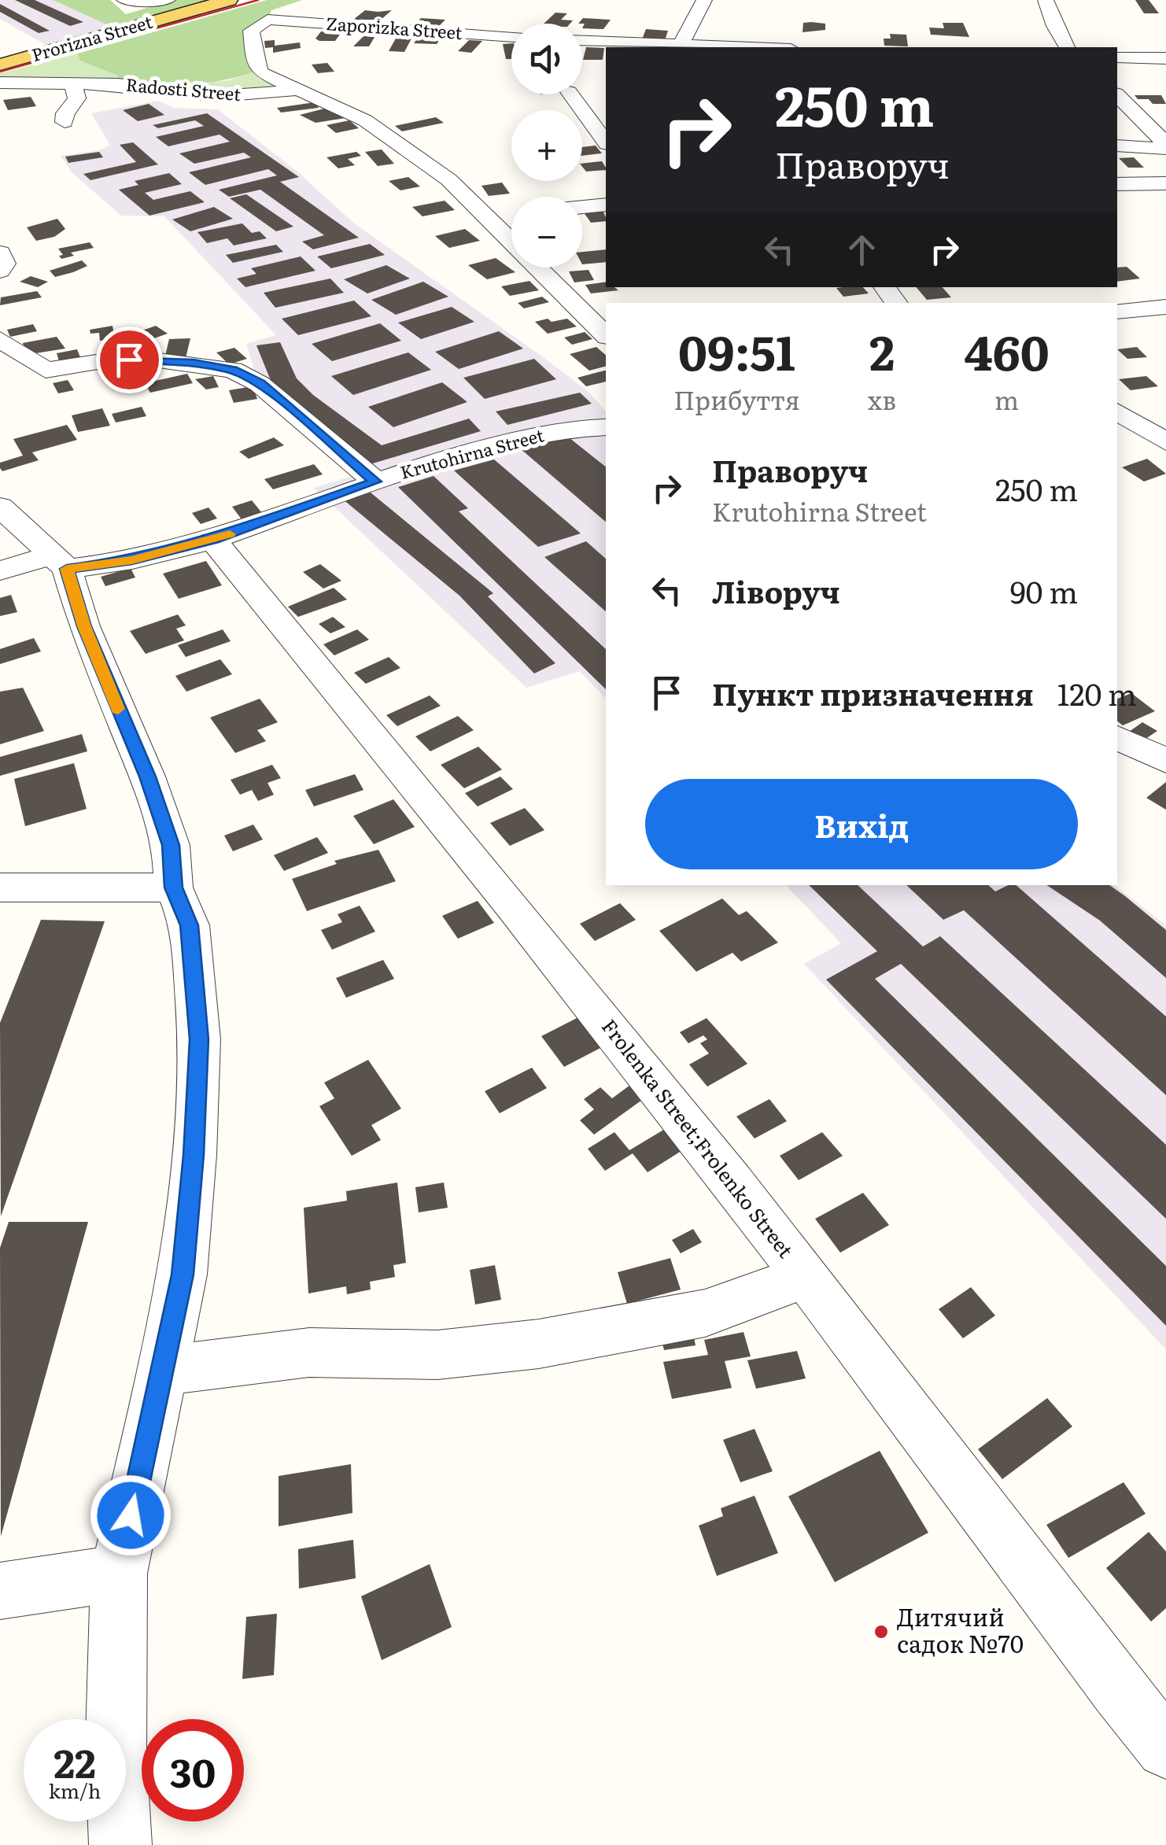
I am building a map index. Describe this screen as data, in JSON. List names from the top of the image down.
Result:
{
  "streets": {
    "main road": ["Prorizna Street"],
    "street": [
      "Zaporizka Street",
      "Radosti Street",
      "Krutohirna Street",
      "Frolenka Street;Frolenko Street"
    ]
  },
  "crossings": [
    ["Zaporizka Street", "Radosti Street"],
    ["Krutohirna Street", "Frolenka Street;Frolenko Street"]
  ],
  "places": ["Дитячий садок №70"],
  "page": {
    "map_buttons": ["+", "−"],
    "turn": ["250 m", "Праворуч"],
    "eta": [
      "09:51",
      "Прибуття",
      "2",
      "хв",
      "460",
      "m"
    ],
    "list": [
      {
        "name": "Праворуч",
        "note": "Krutohirna Street",
        "value": "250 m"
      },
      {
        "name": "Ліворуч",
        "value": "90 m"
      },
      {
        "name": "Пункт призначення",
        "value": "120 m"
      }
    ],
    "buttons": "Вихід",
    "speed": "22 km/h",
    "limit": "30"
  }
}
